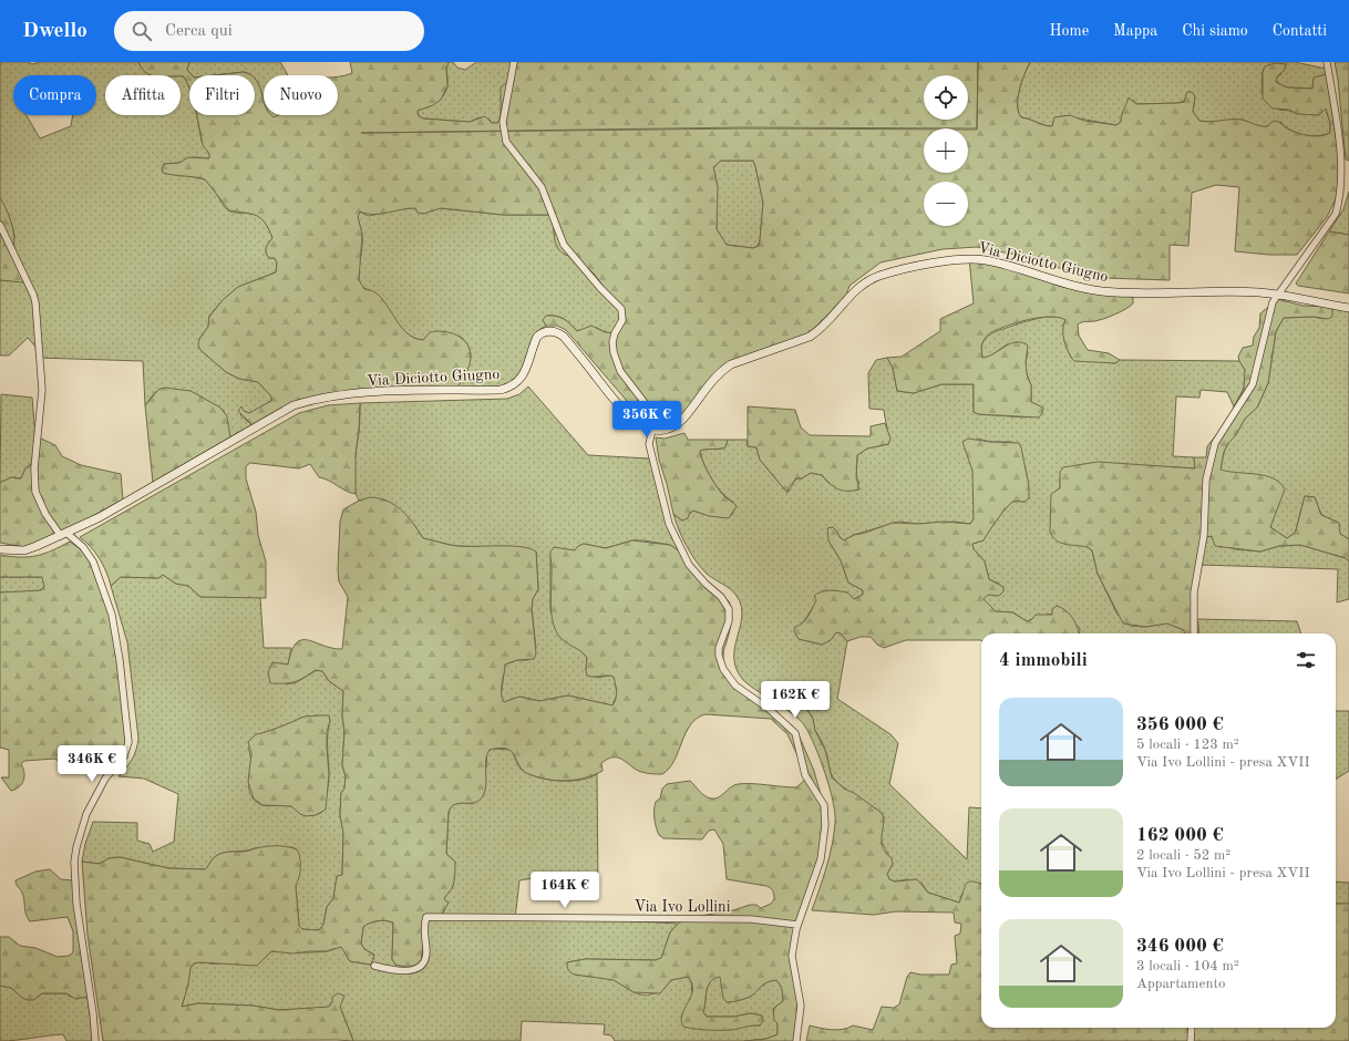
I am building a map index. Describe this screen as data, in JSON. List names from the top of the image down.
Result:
{
  "streets": {
    "main road": ["Via Diciotto Giugno"],
    "street": ["Via Ivo Lollini"]
  },
  "page": {
    "header": "Dwello",
    "search": "Cerca qui",
    "nav": [
      "Home",
      "Mappa",
      "Chi siamo",
      "Contatti"
    ],
    "map_buttons": ["+", "−"],
    "chip": [
      "Compra",
      "Affitta",
      "Filtri",
      "Nuovo"
    ],
    "price": [
      "356K €",
      "162K €",
      "346K €",
      "164K €"
    ],
    "heading": "4 immobili",
    "list": [
      {
        "name": "356 000 €",
        "note": "5 locali · 123 m² · Via Ivo Lollini - presa XVII"
      },
      {
        "name": "162 000 €",
        "note": "2 locali · 52 m² · Via Ivo Lollini - presa XVII"
      },
      {
        "name": "346 000 €",
        "note": "3 locali · 104 m² · Appartamento"
      }
    ]
  }
}
